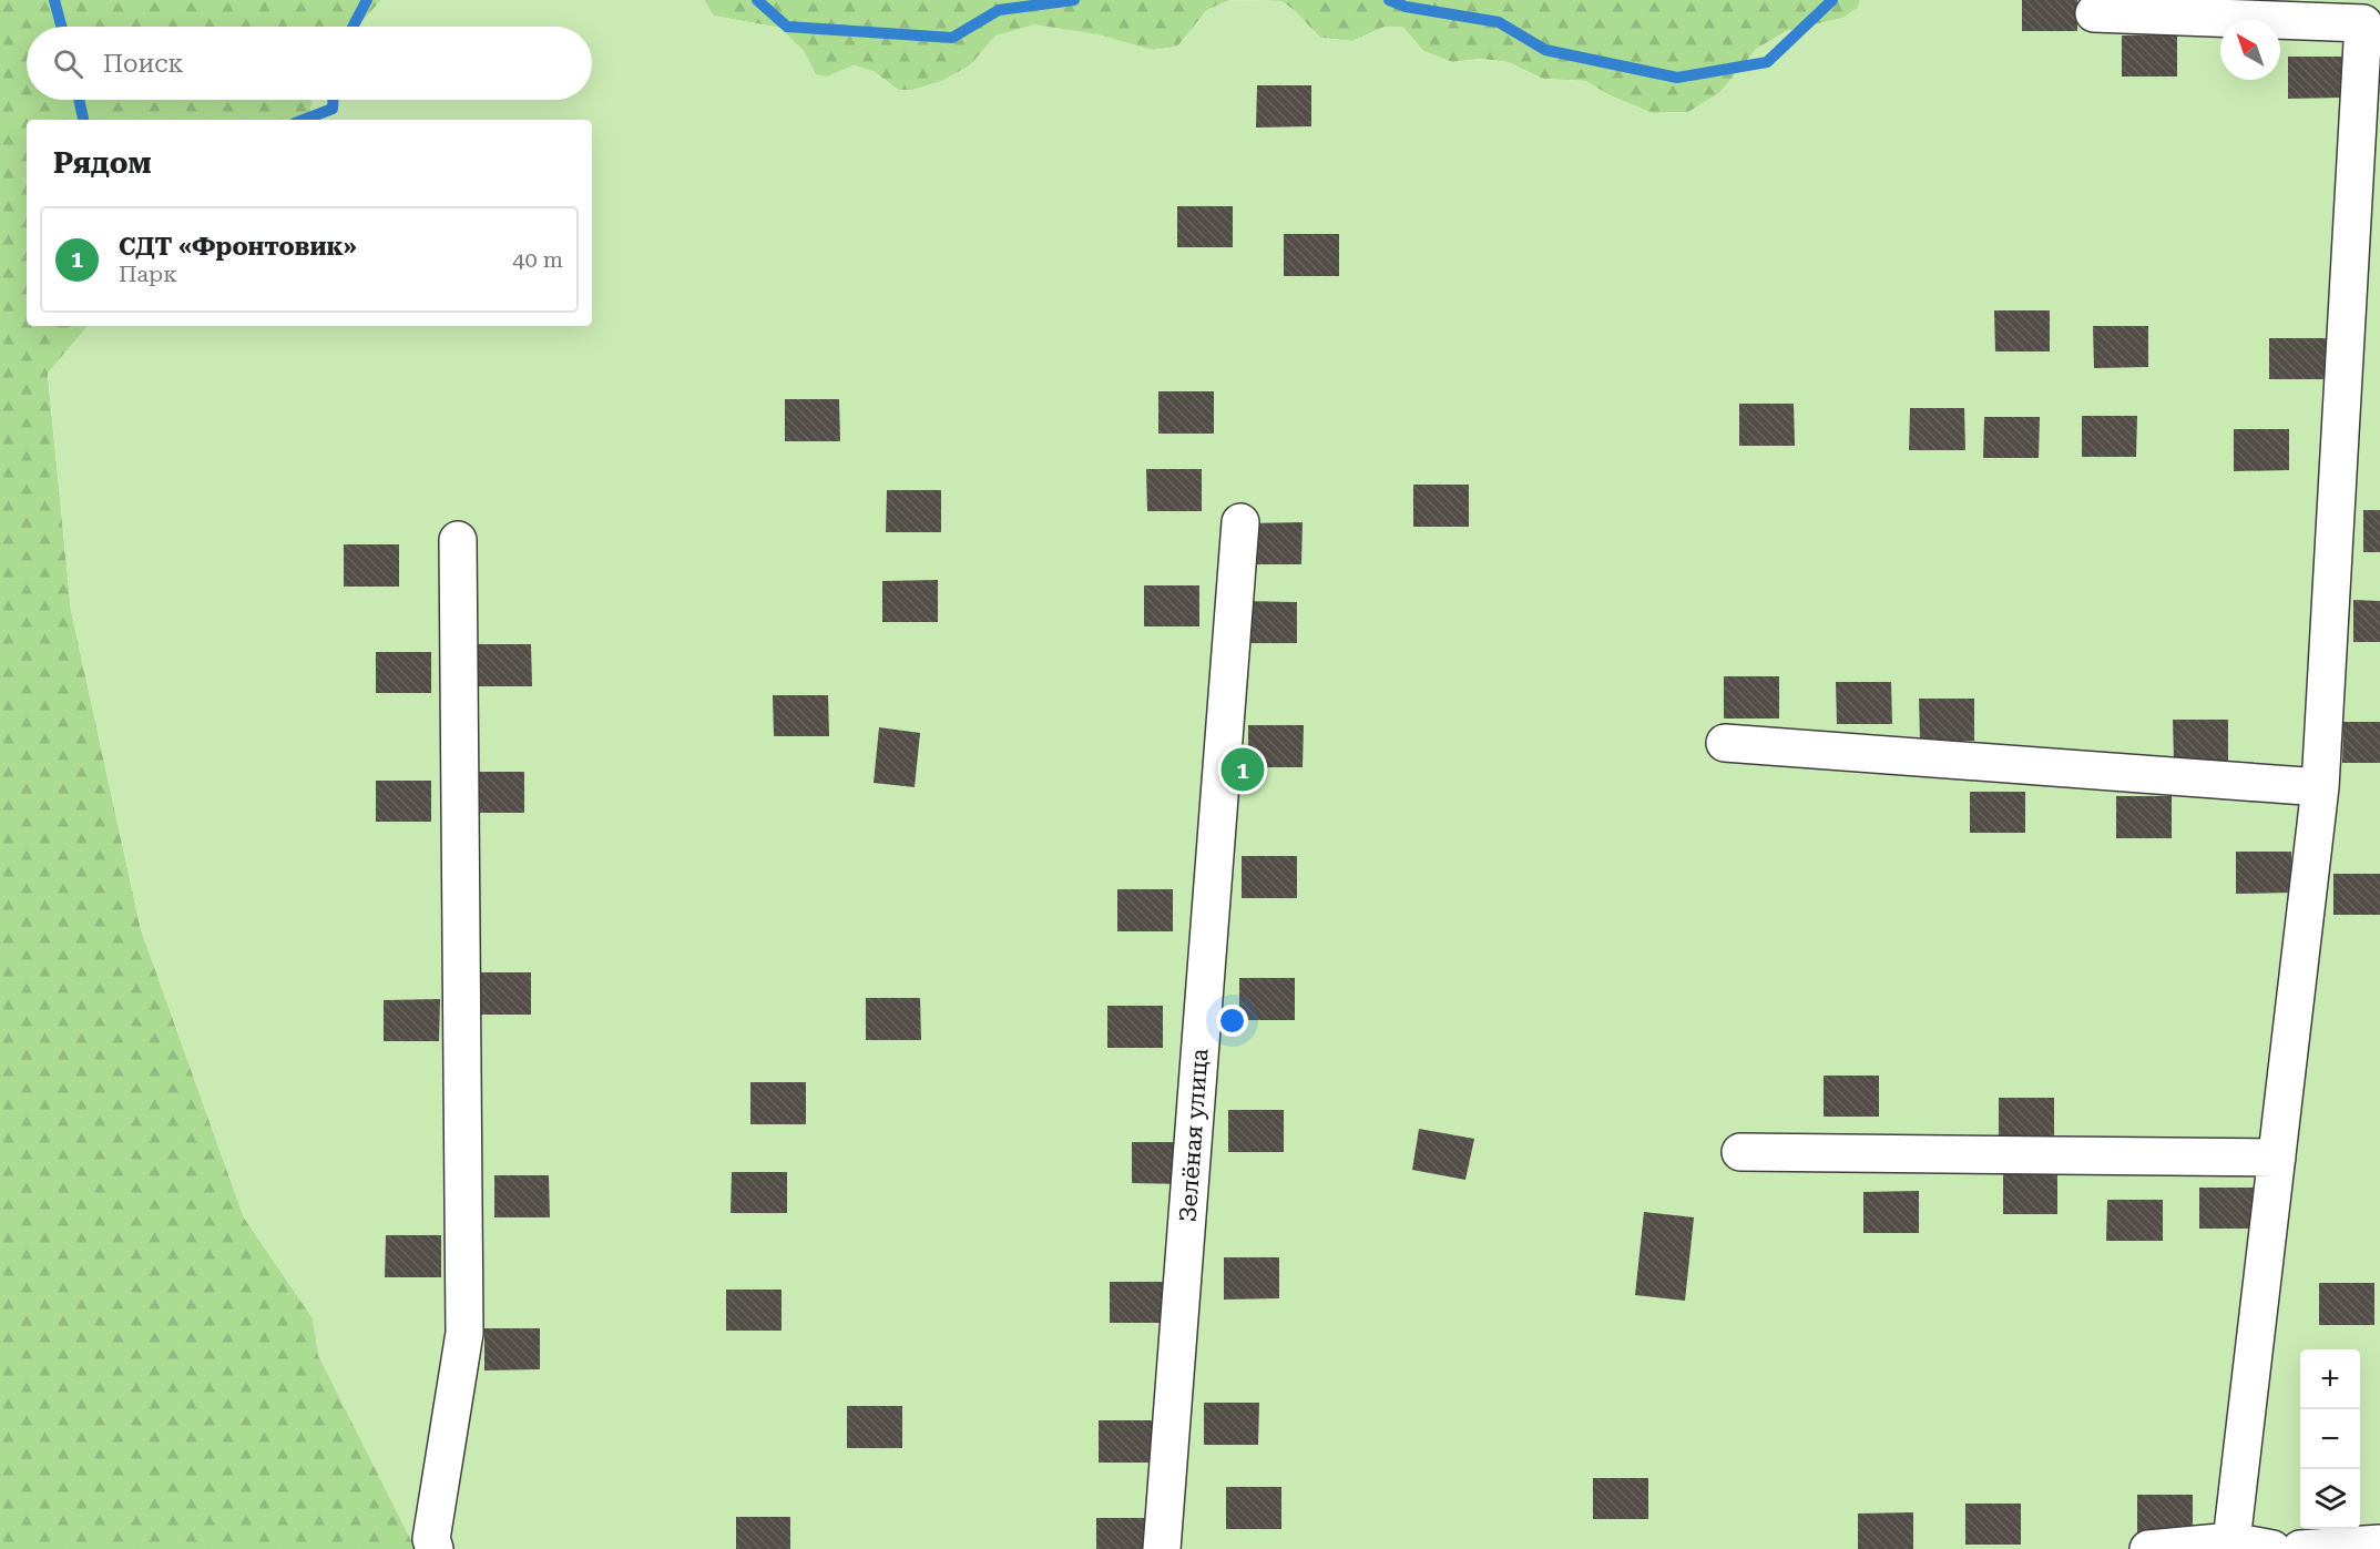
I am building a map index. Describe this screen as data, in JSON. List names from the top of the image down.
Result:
{
  "streets": {
    "lane": ["Зелёная улица"]
  },
  "north": "top left",
  "page": {
    "search": "Поиск",
    "heading": "Рядом",
    "list": [
      {
        "mark": "1",
        "name": "СДТ «Фронтовик»",
        "note": "Парк",
        "value": "40 m"
      }
    ],
    "pins": "1",
    "map_buttons": ["+", "−"]
  }
}
